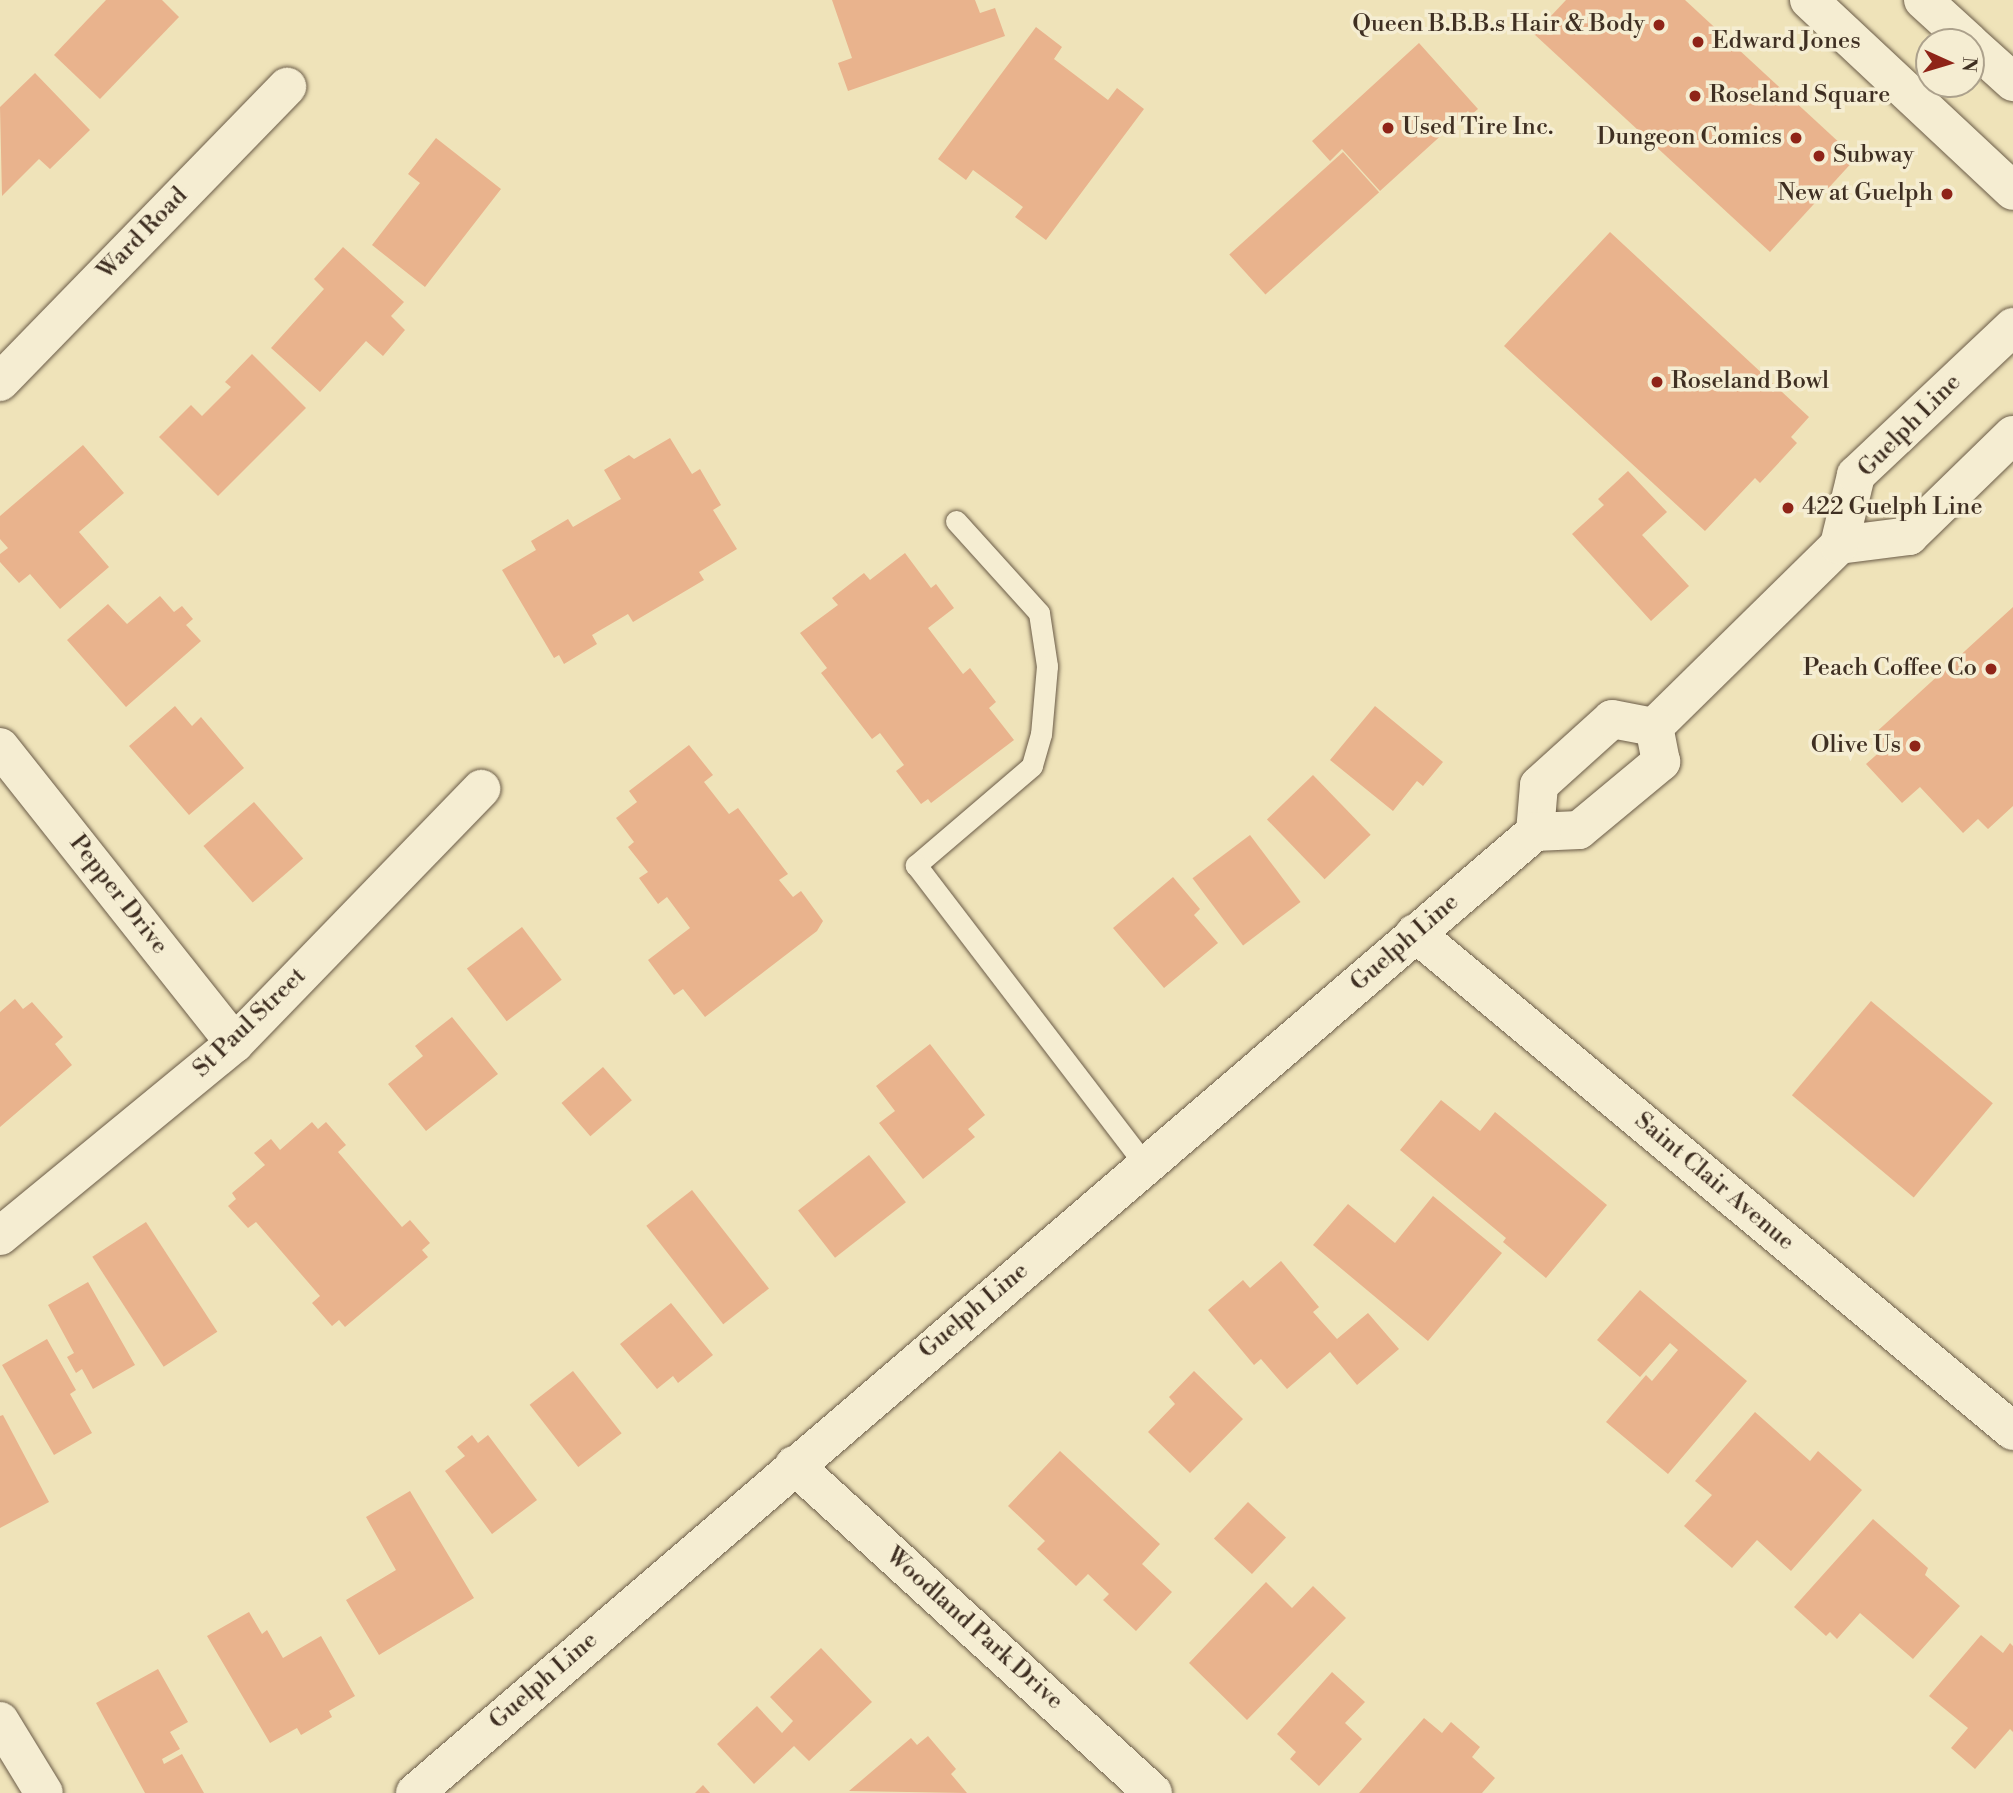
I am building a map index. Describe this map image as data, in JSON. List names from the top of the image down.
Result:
{
  "streets": {
    "main road": [
      "Ward Road",
      "Guelph Line",
      "Pepper Drive",
      "St Paul Street",
      "Saint Clair Avenue",
      "Woodland Park Drive"
    ]
  },
  "crossings": [
    ["Guelph Line", "Saint Clair Avenue"],
    ["Guelph Line", "Woodland Park Drive"],
    ["Pepper Drive", "St Paul Street"]
  ],
  "places": [
    "Queen B.B.B.s Hair & Body",
    "Edward Jones",
    "Roseland Square",
    "Used Tire Inc.",
    "Dungeon Comics",
    "Subway",
    "New at Guelph",
    "Roseland Bowl",
    "422 Guelph Line",
    "Peach Coffee Co",
    "Olive Us"
  ],
  "north": "right"
}
